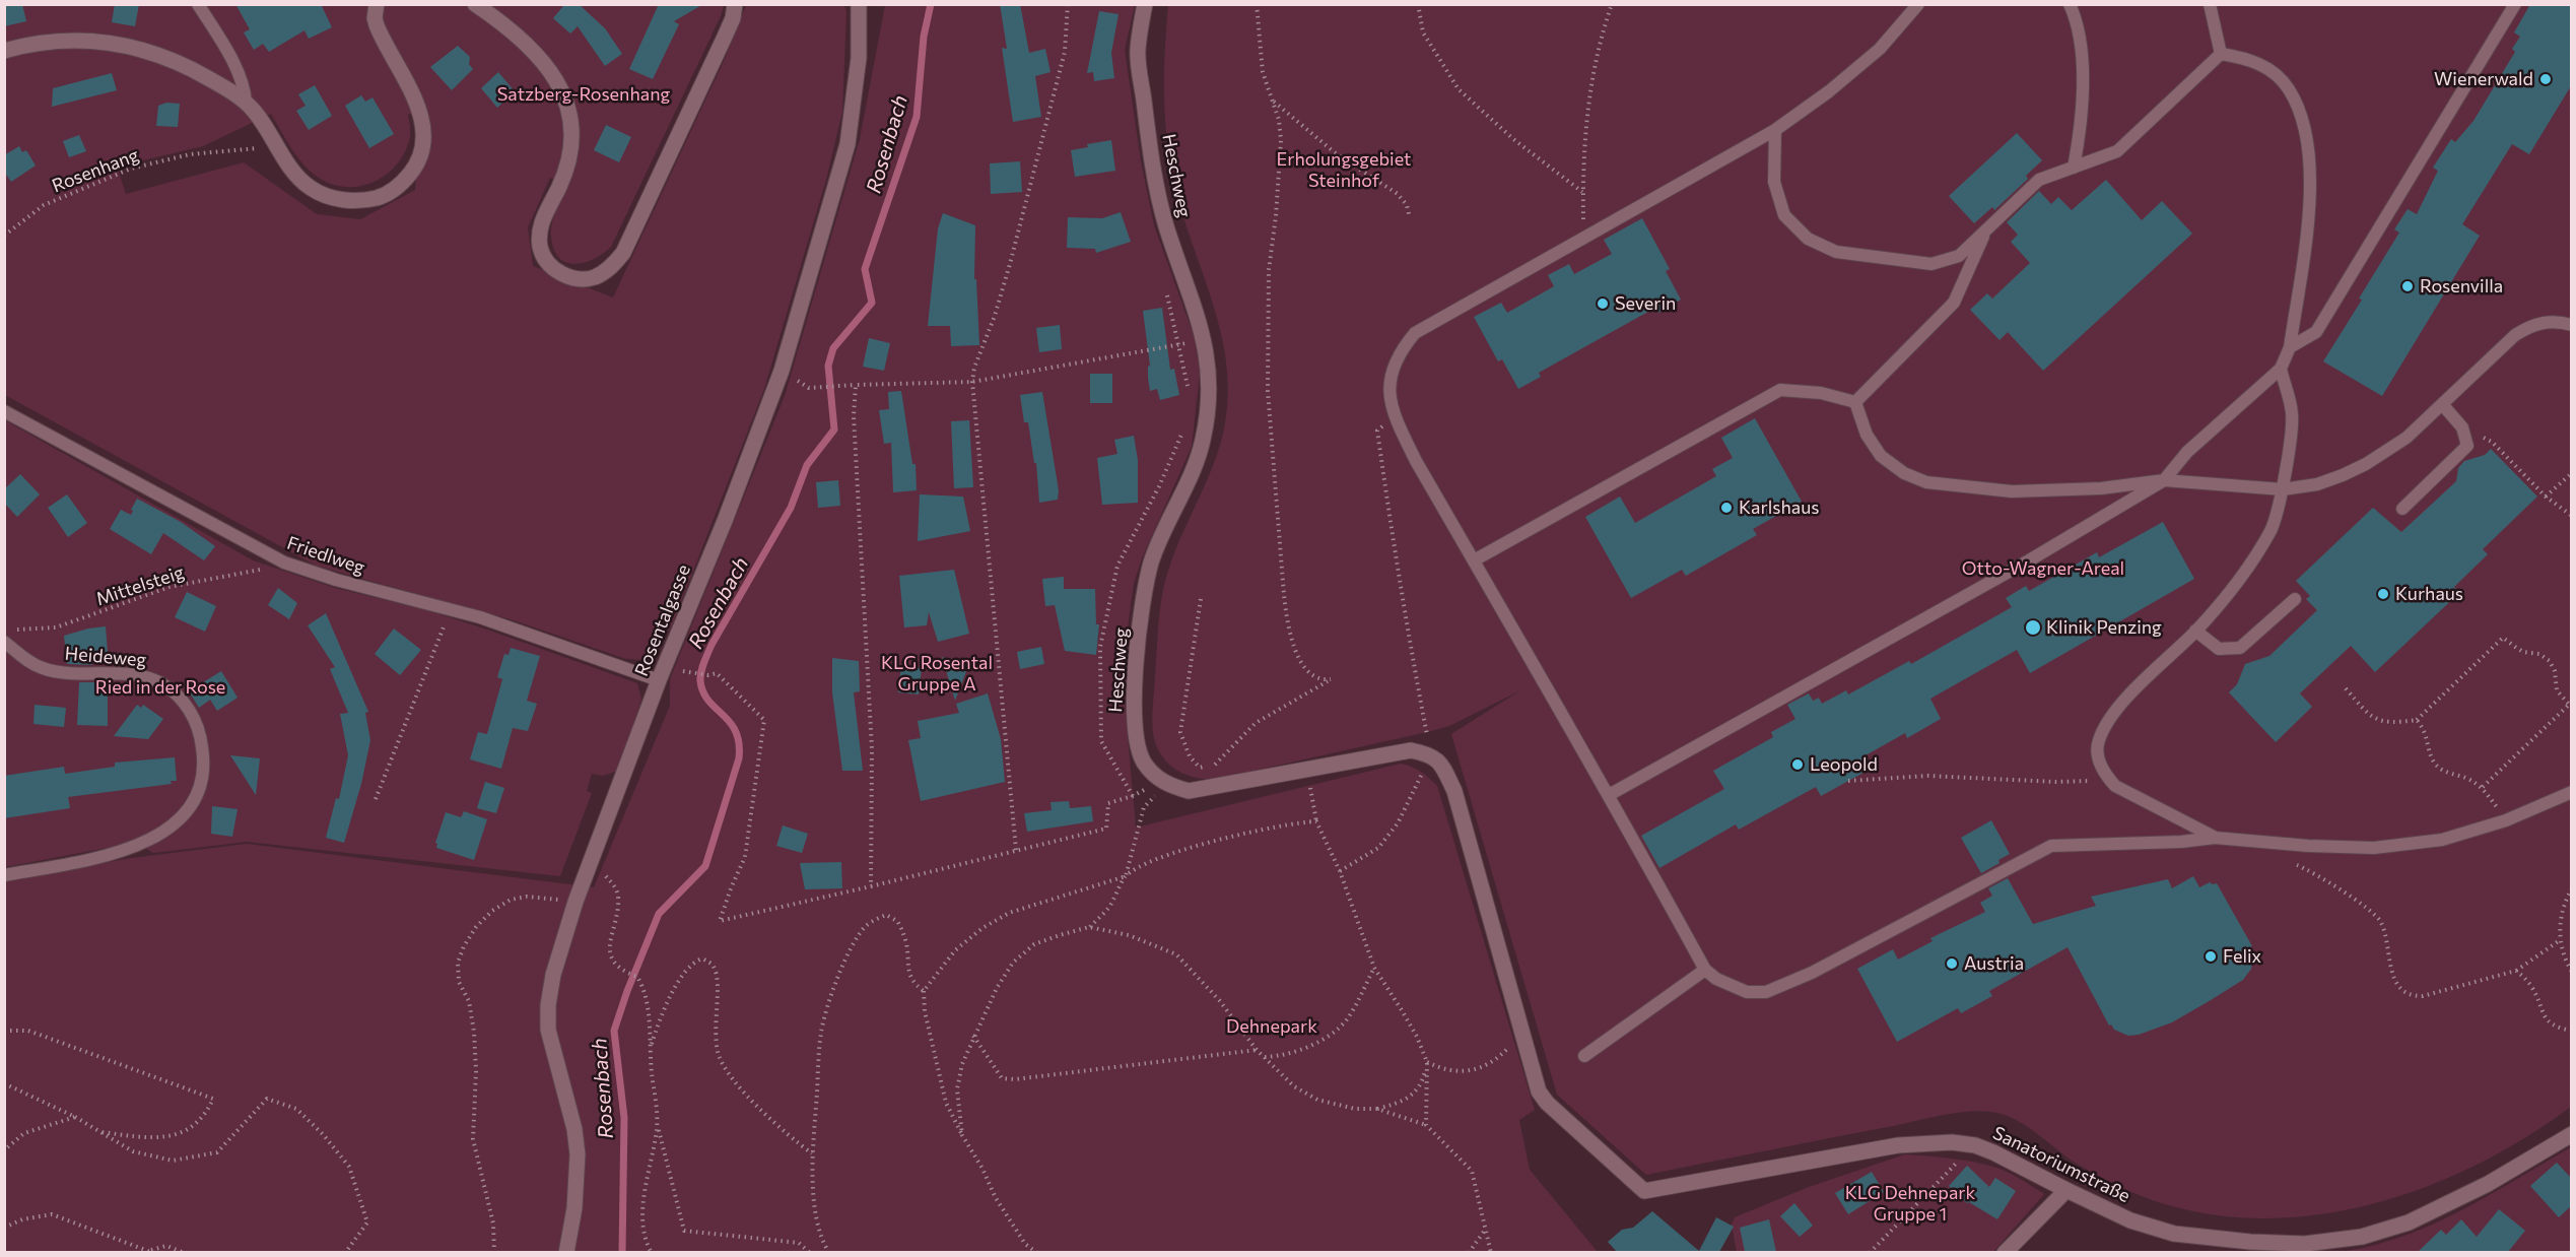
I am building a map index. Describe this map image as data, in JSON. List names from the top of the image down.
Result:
{
  "streets": {
    "street": ["Heschweg", "Rosentalgasse", "Sanatoriumstraße"],
    "lane": ["Friedlweg", "Heideweg"],
    "path": ["Rosenhang", "Mittelsteig"]
  },
  "crossings": [
    ["Friedlweg", "Mittelsteig"],
    ["Friedlweg", "Rosentalgasse"]
  ],
  "water": ["Rosenbach"],
  "parks": [
    "Satzberg-Rosenhang",
    "Erholungsgebiet Steinhof",
    "Otto-Wagner-Areal",
    "KLG Rosental Gruppe A",
    "Ried in der Rose",
    "Dehnepark",
    "KLG Dehnepark Gruppe 1"
  ],
  "places": [
    "Wienerwald",
    "Rosenvilla",
    "Severin",
    "Karlshaus",
    "Kurhaus",
    "Klinik Penzing",
    "Leopold",
    "Felix",
    "Austria"
  ]
}
